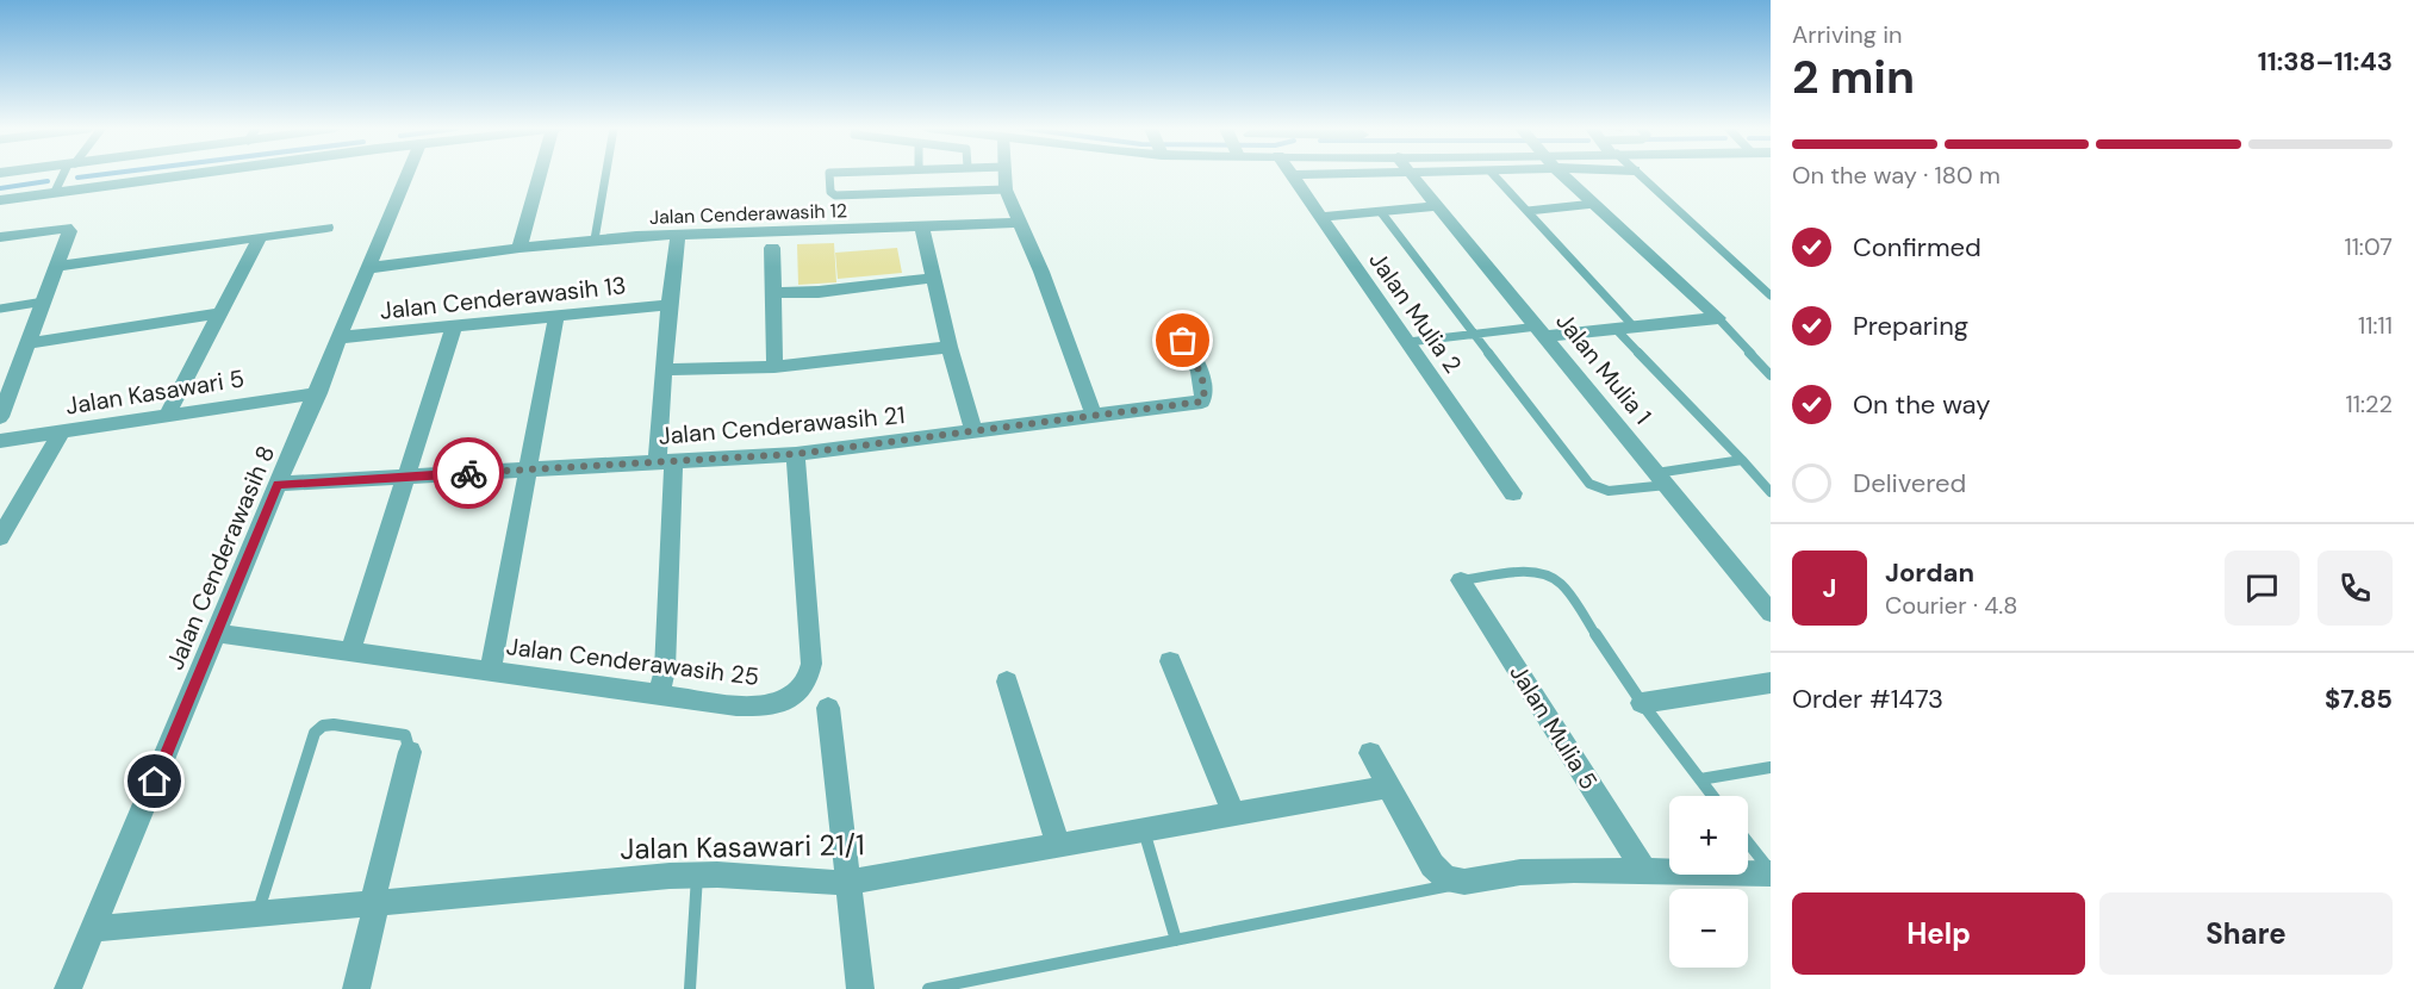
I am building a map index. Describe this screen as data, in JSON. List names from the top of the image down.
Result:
{
  "streets": {
    "street": [
      "Jalan Cenderawasih 12",
      "Jalan Cenderawasih 13",
      "Jalan Mulia 2",
      "Jalan Mulia 1",
      "Jalan Kasawari 5",
      "Jalan Cenderawasih 21",
      "Jalan Cenderawasih 8",
      "Jalan Cenderawasih 25",
      "Jalan Mulia 5",
      "Jalan Kasawari 21/1"
    ]
  },
  "crossings": [
    ["Jalan Cenderawasih 12", "Jalan Cenderawasih 8"],
    ["Jalan Cenderawasih 13", "Jalan Cenderawasih 8"],
    ["Jalan Kasawari 5", "Jalan Cenderawasih 8"],
    ["Jalan Cenderawasih 21", "Jalan Cenderawasih 8"],
    ["Jalan Cenderawasih 21", "Jalan Cenderawasih 25"],
    ["Jalan Cenderawasih 8", "Jalan Cenderawasih 25"],
    ["Jalan Cenderawasih 8", "Jalan Kasawari 21/1"]
  ],
  "page": {
    "heading": ["2 min", "Arriving in", "11:38–11:43"],
    "panel": [
      "Jordan",
      "Courier · 4.8",
      "Order #1473",
      "$7.85"
    ],
    "bar": "On the way · 180 m",
    "list": [
      ["Confirmed", "11:07"],
      ["Preparing", "11:11"],
      ["On the way", "11:22"],
      "Delivered"
    ],
    "round": "J",
    "map_buttons": ["+", "−"],
    "buttons": ["Help", "Share"]
  }
}
